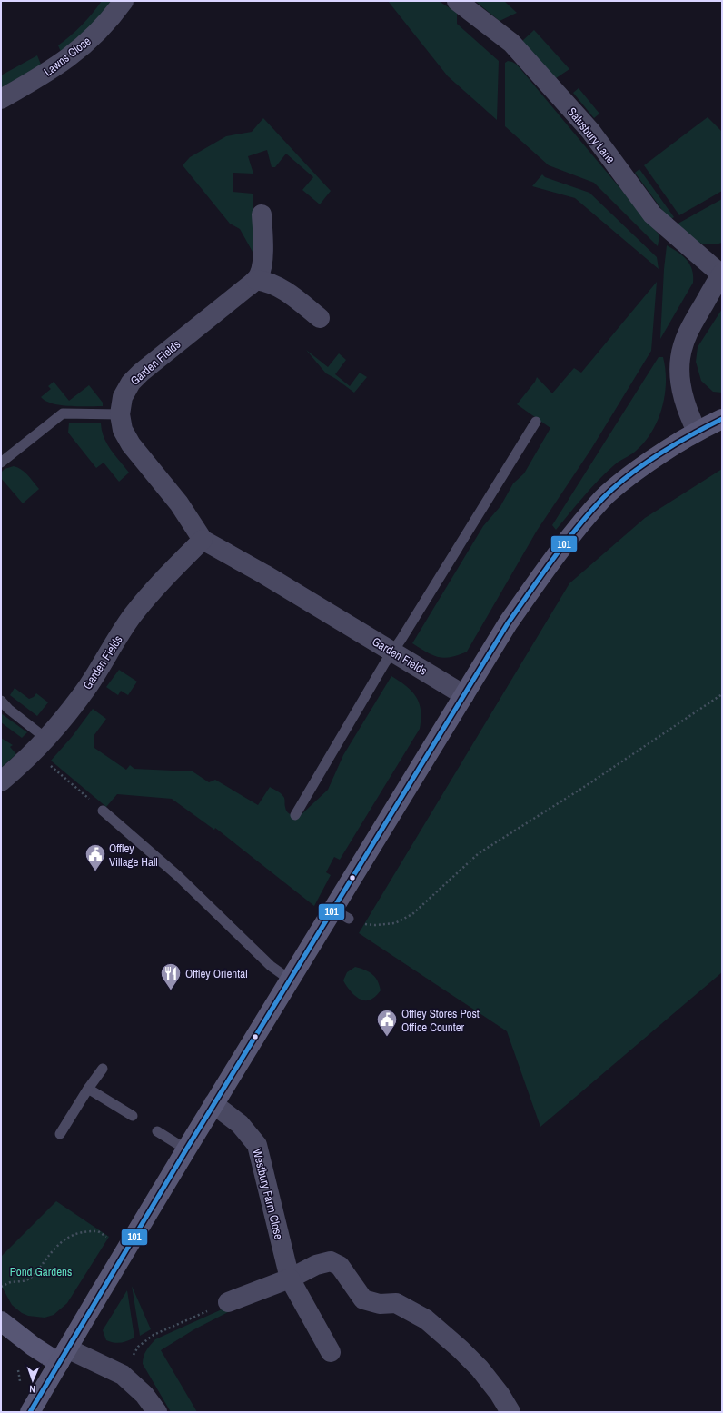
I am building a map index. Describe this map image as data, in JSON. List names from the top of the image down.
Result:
{
  "streets": {
    "street": [
      "Lawns Close",
      "Salusbury Lane",
      "Garden Fields",
      "Westbury Farm Close"
    ]
  },
  "parks": ["Pond Gardens"],
  "places": {
    "public building": ["Offley Village Hall", "Offley Stores Post Office Counter"],
    "restaurant": ["Offley Oriental"]
  },
  "lines": ["transit line 101"],
  "north": "bottom"
}
